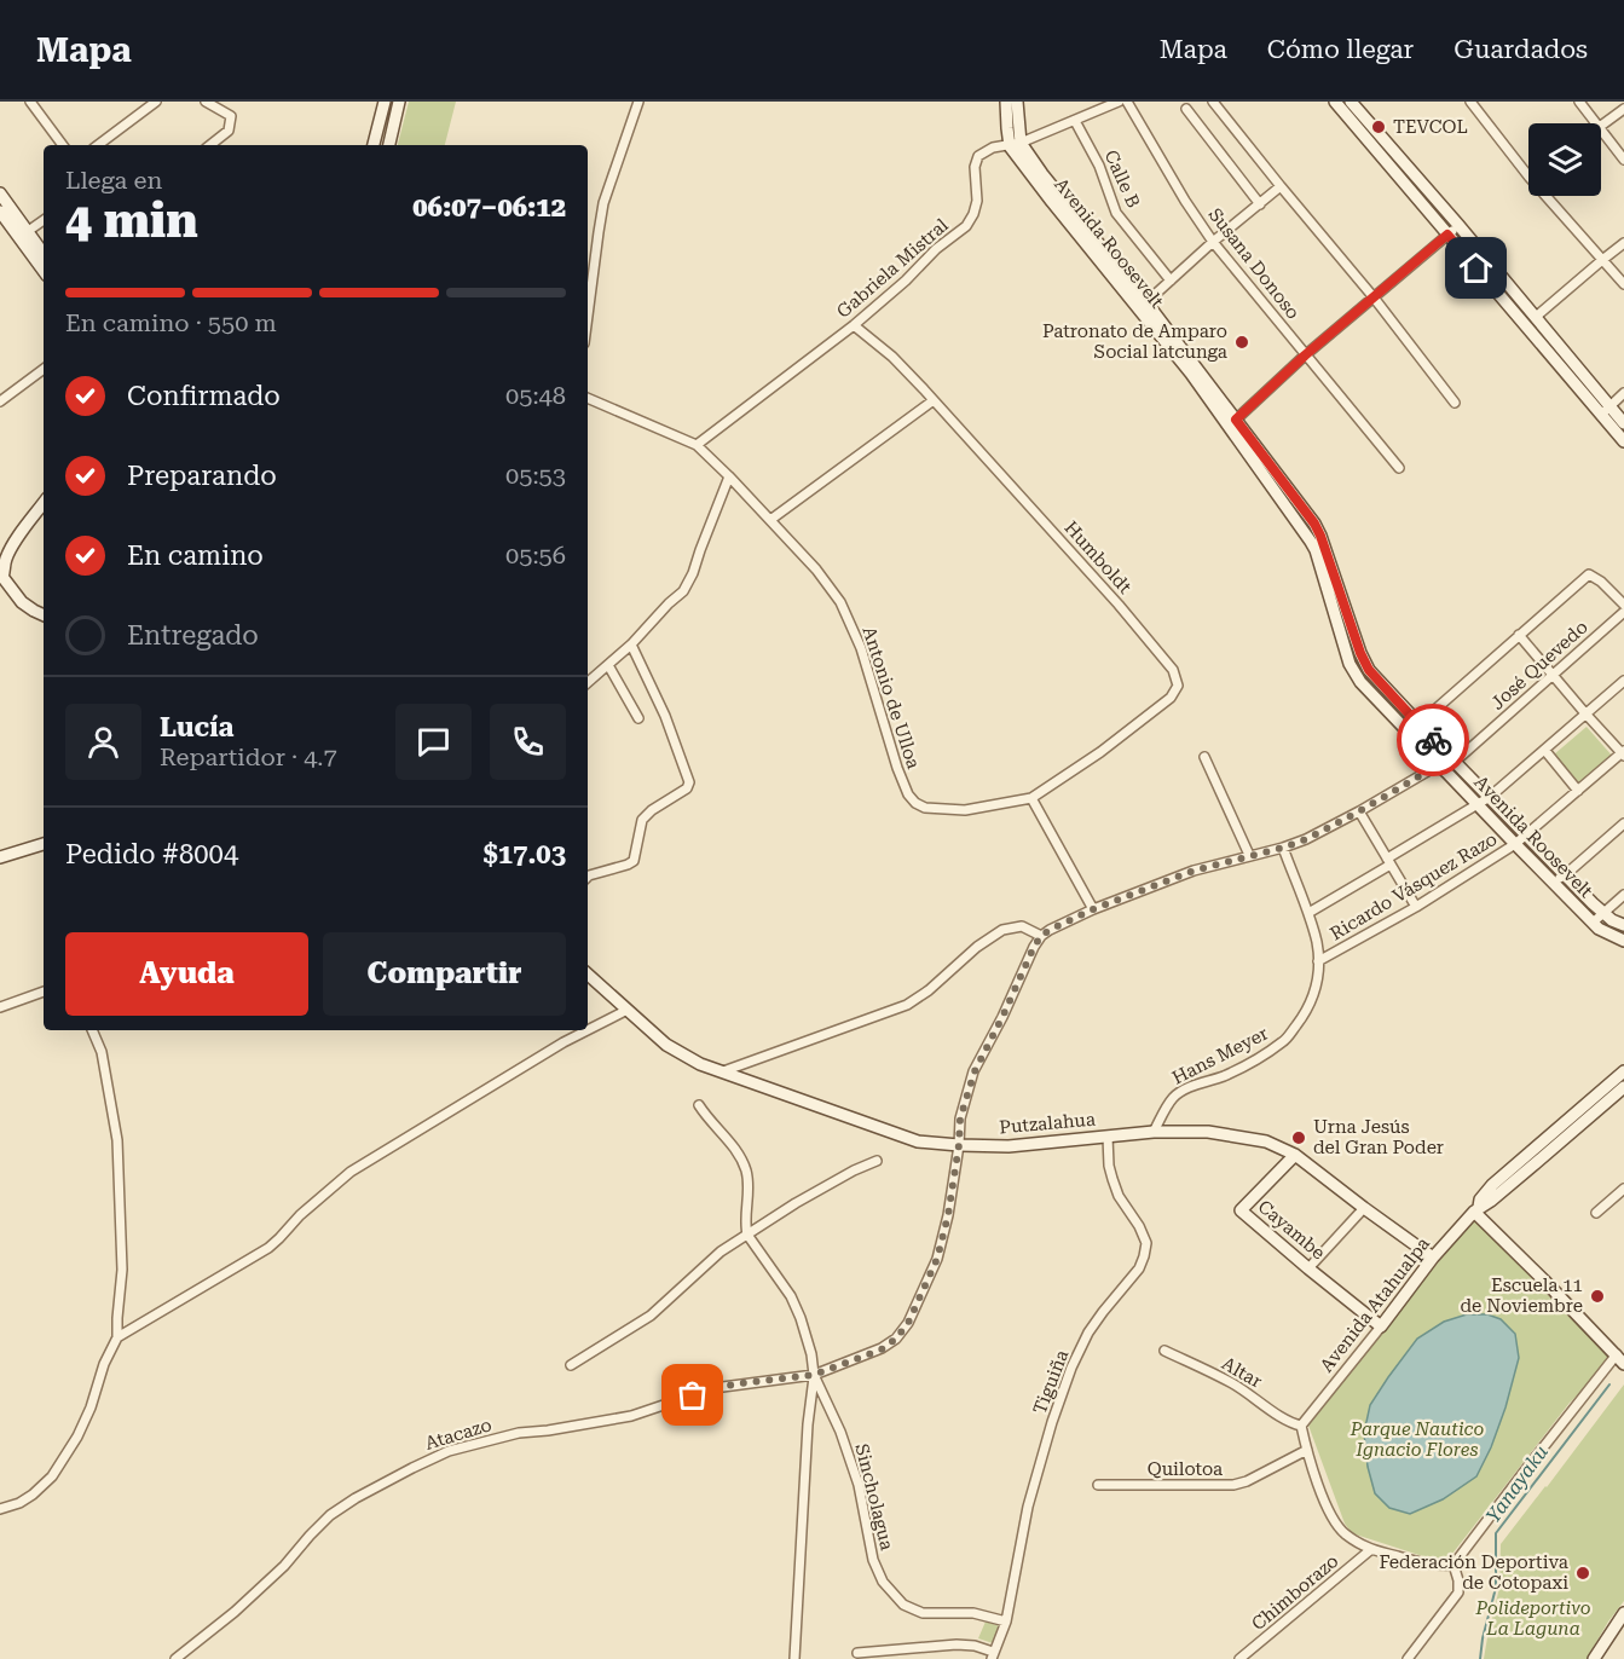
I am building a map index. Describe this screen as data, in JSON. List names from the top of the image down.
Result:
{
  "streets": {
    "street": [
      "Calle B",
      "Avenida Roosevelt",
      "Susana Donoso",
      "Gabriela Mistral",
      "Humboldt",
      "José Quevedo",
      "Antonio de Ulloa",
      "Ricardo Vásquez Razo",
      "Hans Meyer",
      "Putzalahua",
      "Cayambe",
      "Avenida Atahualpa",
      "Altar",
      "Tiguiña",
      "Atacazo",
      "Quilotoa",
      "Sincholagua",
      "Chimborazo"
    ]
  },
  "crossings": [
    ["Calle B", "Gabriela Mistral"],
    ["Avenida Roosevelt", "Gabriela Mistral"],
    ["Avenida Roosevelt", "José Quevedo"],
    ["Avenida Roosevelt", "Ricardo Vásquez Razo"],
    ["Gabriela Mistral", "Humboldt"],
    ["Gabriela Mistral", "Antonio de Ulloa"],
    ["Humboldt", "Antonio de Ulloa"],
    ["Ricardo Vásquez Razo", "Hans Meyer"],
    ["Hans Meyer", "Putzalahua"],
    ["Putzalahua", "Cayambe"],
    ["Putzalahua", "Avenida Atahualpa"],
    ["Putzalahua", "Tiguiña"],
    ["Putzalahua", "Atacazo"],
    ["Cayambe", "Avenida Atahualpa"],
    ["Avenida Atahualpa", "Altar"],
    ["Tiguiña", "Sincholagua"],
    ["Atacazo", "Sincholagua"]
  ],
  "water": ["Yanayaku"],
  "parks": ["Parque Nautico Ignacio Flores", "Polideportivo La Laguna"],
  "places": [
    "TEVCOL",
    "Patronato de Amparo Social latcunga",
    "Urna Jesús del Gran Poder",
    "Escuela 11 de Noviembre",
    "Federación Deportiva de Cotopaxi"
  ],
  "page": {
    "header": "Mapa",
    "nav": ["Mapa", "Cómo llegar", "Guardados"],
    "heading": ["4 min", "Llega en", "06:07–06:12"],
    "panel": [
      "Lucía",
      "Repartidor · 4.7",
      "Pedido #8004",
      "$17.03"
    ],
    "bar": "En camino · 550 m",
    "list": [
      ["Confirmado", "05:48"],
      ["Preparando", "05:53"],
      ["En camino", "05:56"],
      "Entregado"
    ],
    "buttons": ["Ayuda", "Compartir"]
  }
}
